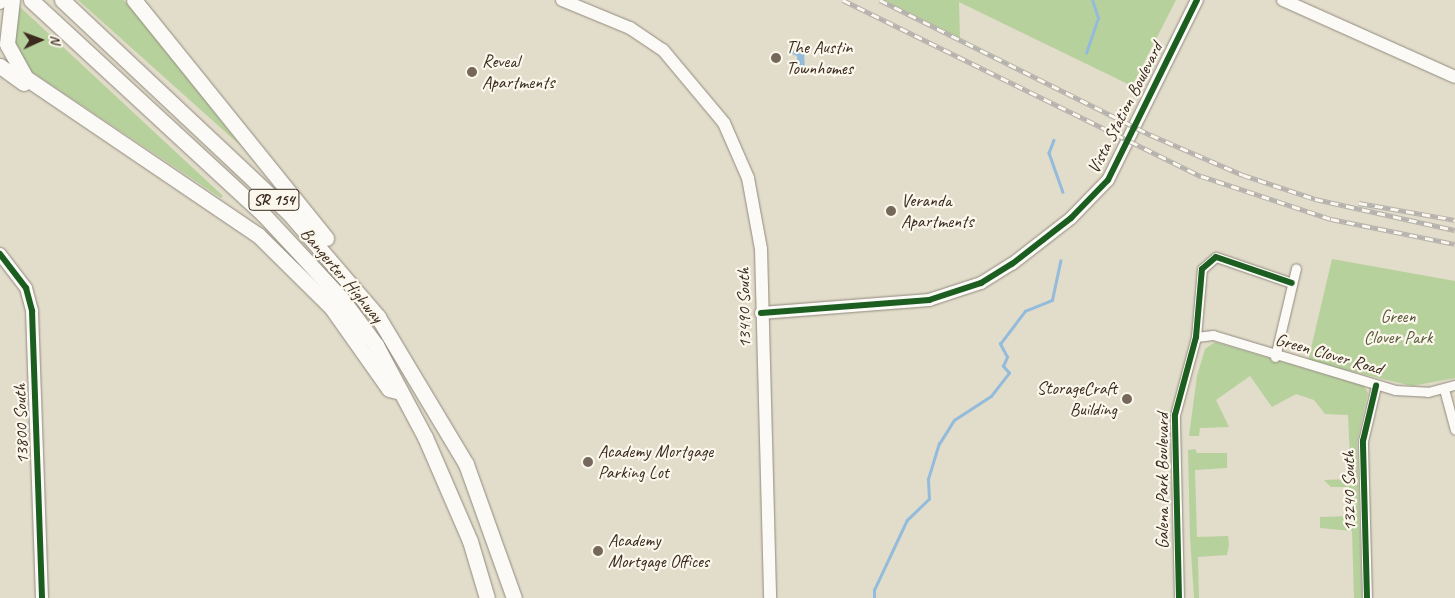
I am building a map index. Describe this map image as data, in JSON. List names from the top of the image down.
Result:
{
  "streets": {
    "highway": ["SR 154", "Bangerter Highway"],
    "street": [
      "Vista Station Boulevard",
      "13490 South",
      "Green Clover Road",
      "13800 South",
      "Galena Park Boulevard",
      "13240 South"
    ]
  },
  "crossings": [
    ["Vista Station Boulevard", "13490 South"],
    ["Green Clover Road", "Galena Park Boulevard"],
    ["Green Clover Road", "13240 South"]
  ],
  "parks": ["Green Clover Park"],
  "places": [
    "The Austin Townhomes",
    "Reveal Apartments",
    "Veranda Apartments",
    "StorageCraft Building",
    "Academy Mortgage Parking Lot",
    "Academy Mortgage Offices"
  ],
  "north": "right"
}
